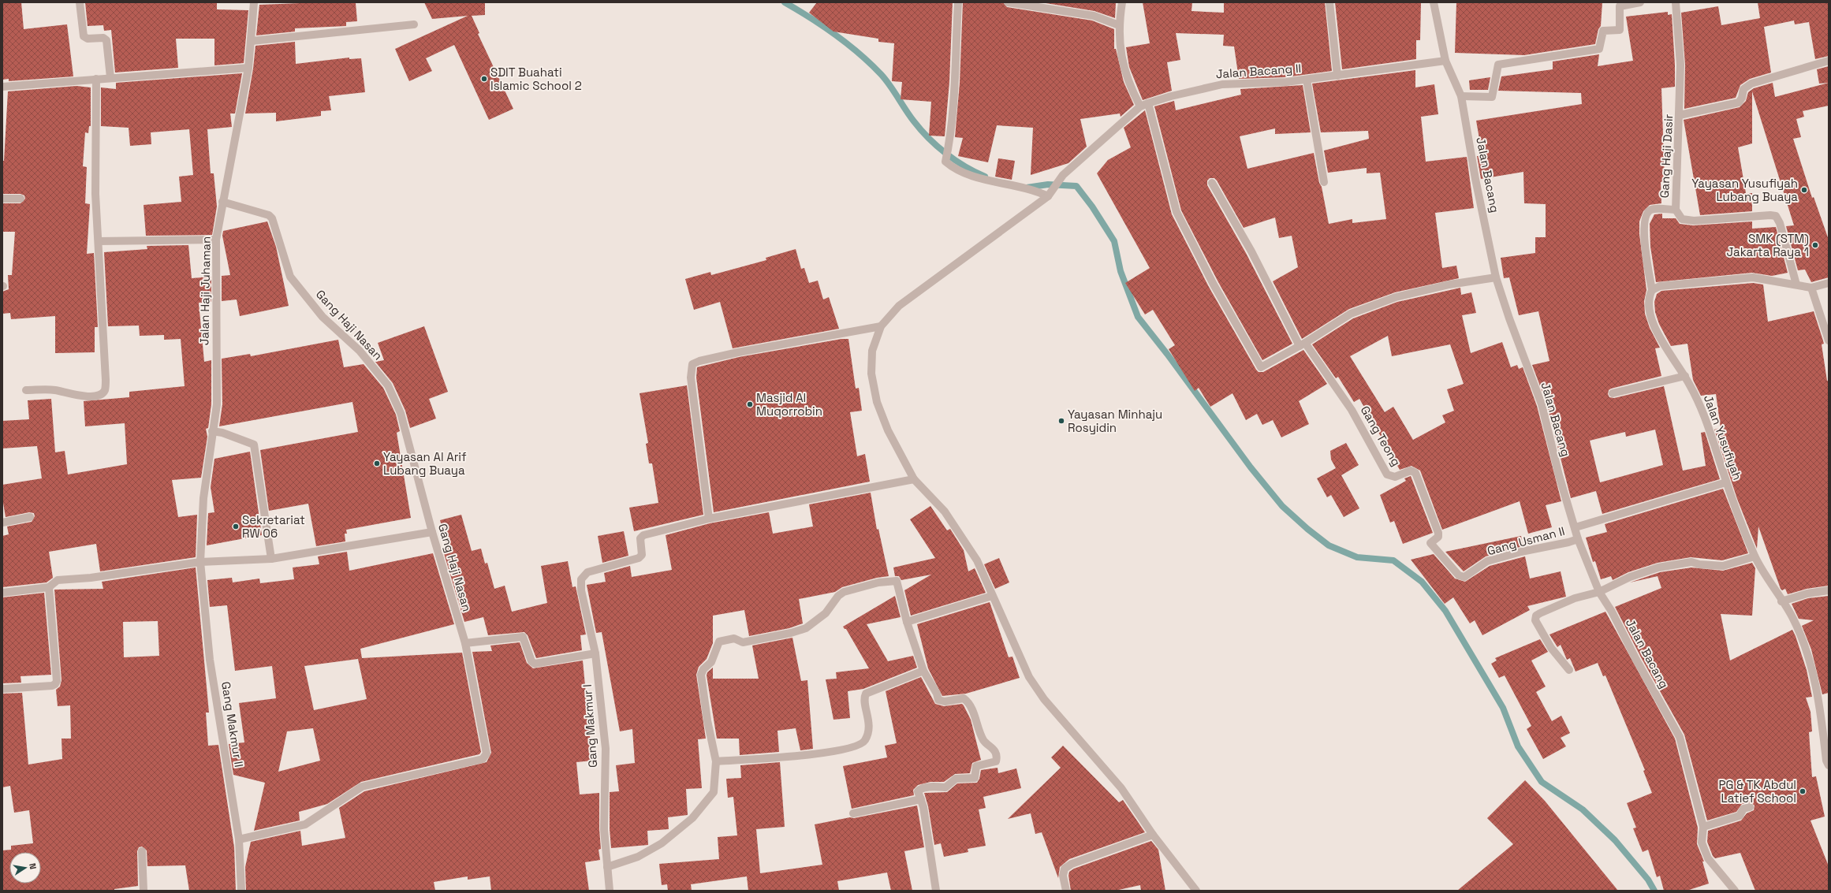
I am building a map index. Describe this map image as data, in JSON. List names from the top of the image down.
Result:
{
  "streets": {
    "street": [
      "Jalan Bacang II",
      "Gang Haji Dasir",
      "Jalan Bacang",
      "Jalan Haji Juhaman",
      "Gang Haji Nasan",
      "Gang Teong",
      "Jalan Yusufiyah",
      "Gang Usman II",
      "Gang Makmur II",
      "Gang Makmur I"
    ]
  },
  "crossings": [
    ["Jalan Bacang II", "Jalan Bacang"],
    ["Jalan Bacang", "Gang Usman II"],
    ["Jalan Haji Juhaman", "Gang Haji Nasan"],
    ["Jalan Haji Juhaman", "Gang Makmur II"],
    ["Gang Haji Nasan", "Gang Makmur II"],
    ["Gang Teong", "Gang Usman II"]
  ],
  "places": [
    "SDIT Buahati Islamic School 2",
    "Yayasan Yusufiyah Lubang Buaya",
    "SMK (STM) Jakarta Raya 1",
    "Masjid Al Muqorrobin",
    "Yayasan Minhaju Rosyidin",
    "Yayasan Al Arif Lubang Buaya",
    "Sekretariat RW 06",
    "PG & TK Abdul Latief School"
  ],
  "north": "right"
}
